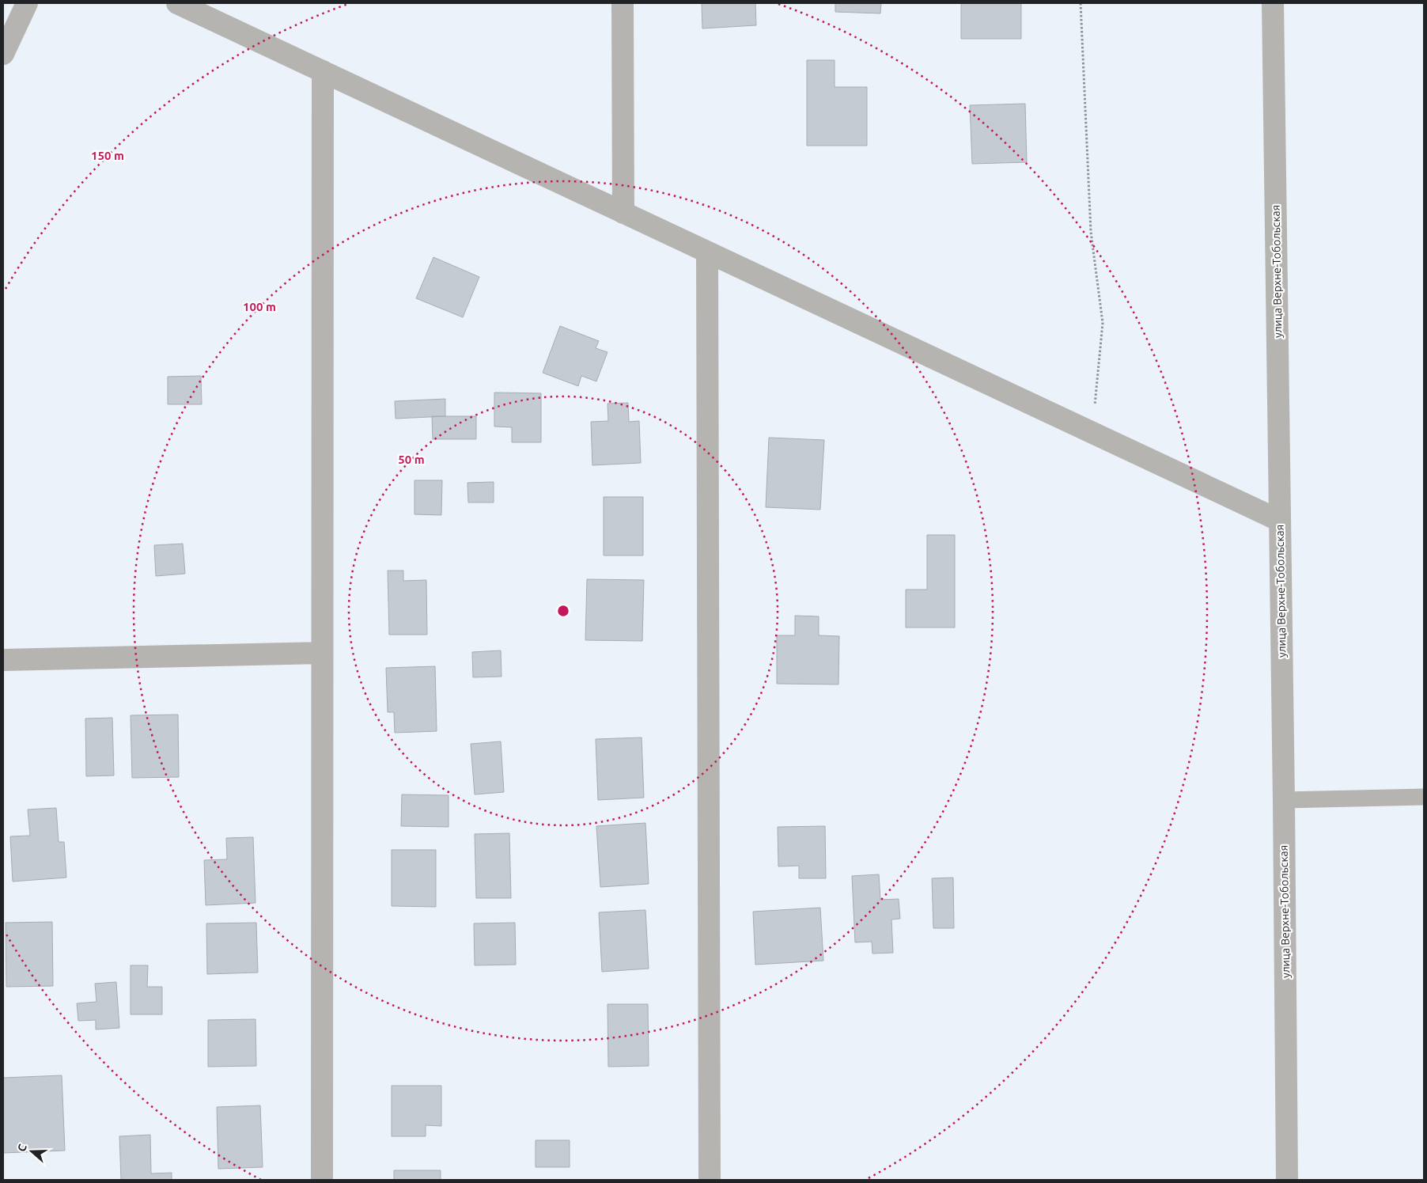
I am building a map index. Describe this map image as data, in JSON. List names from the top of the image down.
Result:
{
  "streets": {
    "street": ["улица Верхне-Тобольская"]
  },
  "north": "left",
  "rings": ["150 m", "100 m", "50 m"]
}
